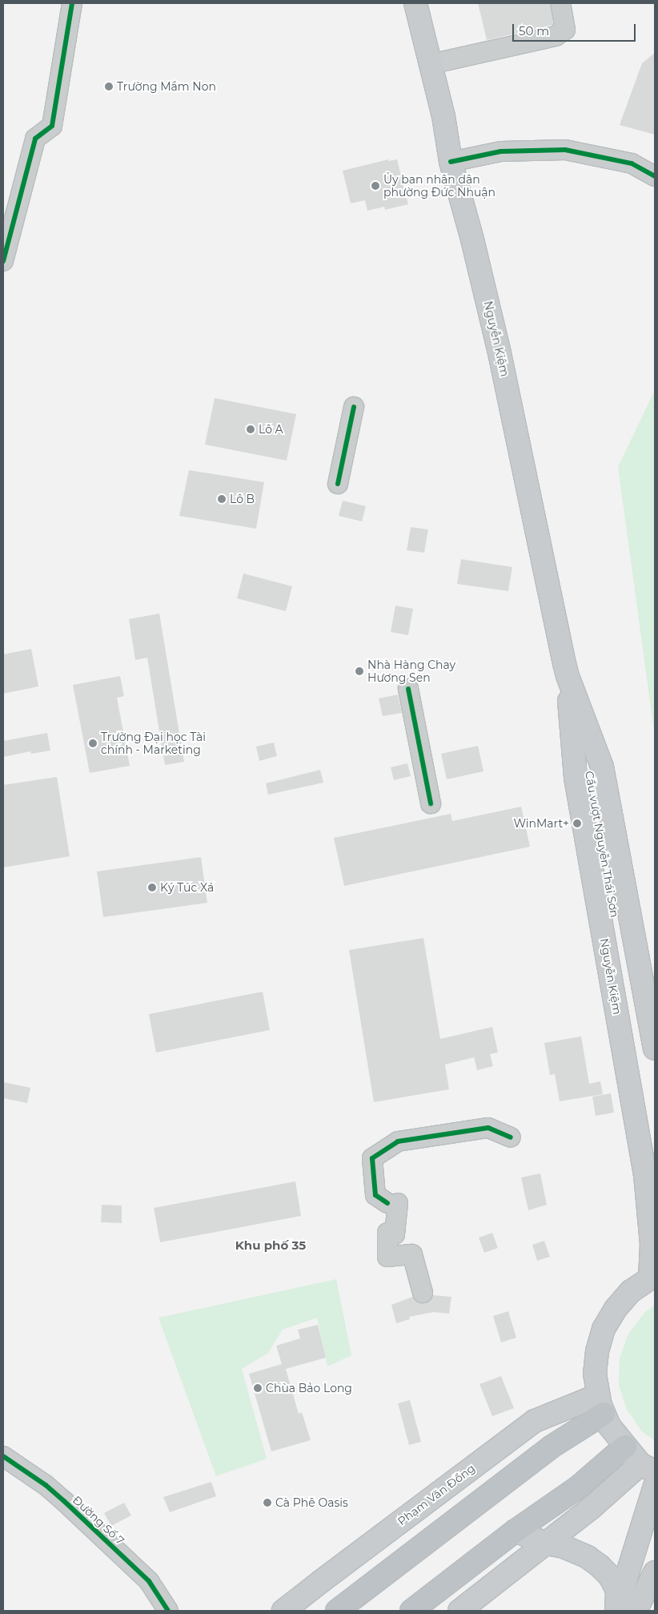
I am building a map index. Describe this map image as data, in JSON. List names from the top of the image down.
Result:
{
  "streets": {
    "main road": ["Nguyễn Kiệm", "Cầu vượt Nguyễn Thái Sơn", "Phạm Văn Đồng"],
    "street": ["Đường Số 7"]
  },
  "crossings": [
    ["Nguyễn Kiệm", "Cầu vượt Nguyễn Thái Sơn"]
  ],
  "districts": ["Khu phố 35"],
  "places": [
    "Trường Mầm Non",
    "Ủy ban nhân dân phường Đức Nhuận",
    "Lô A",
    "Lô B",
    "Nhà Hàng Chay Hương Sen",
    "Trường Đại học Tài chính - Marketing",
    "WinMart+",
    "Ký Túc Xá",
    "Chùa Bảo Long",
    "Cà Phê Oasis"
  ],
  "scale_bar": "50 m"
}
